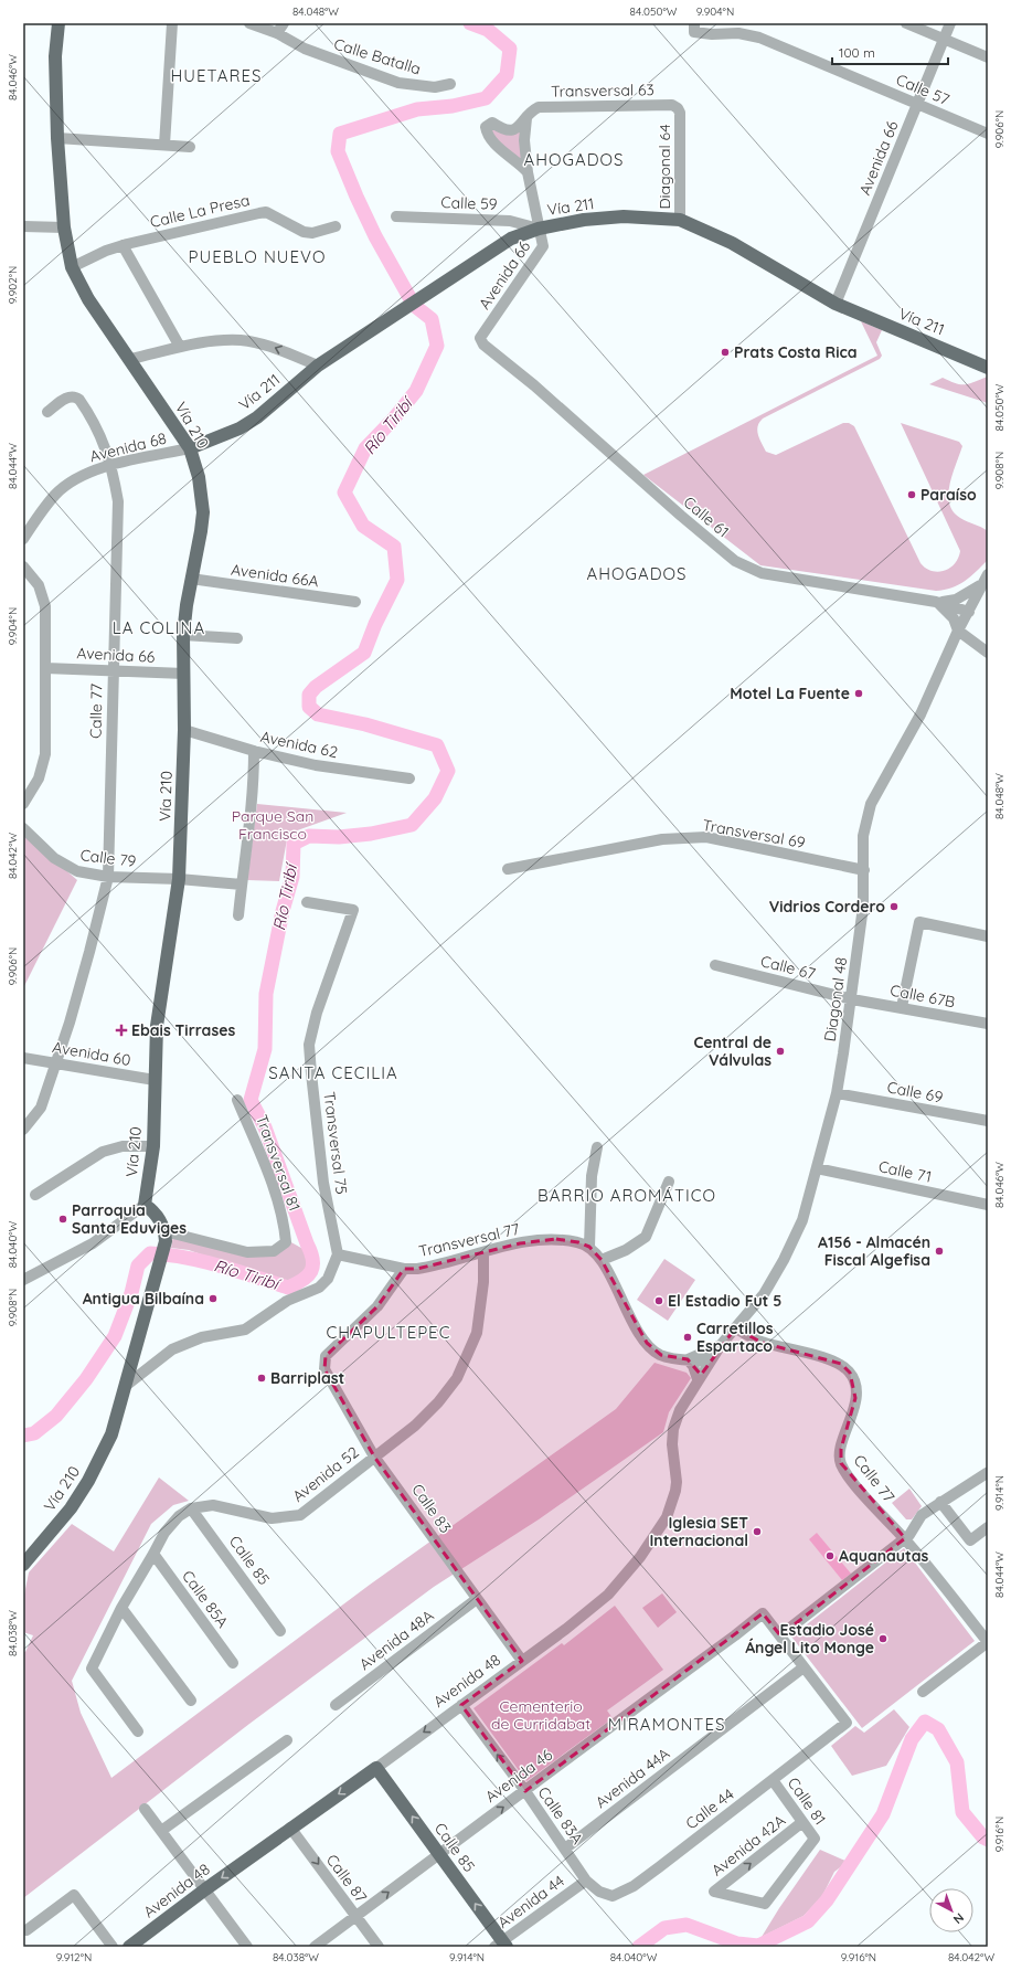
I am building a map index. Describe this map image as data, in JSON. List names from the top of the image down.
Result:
{
  "streets": {
    "main road": [
      "Vía 211",
      "Vía 210",
      "Calle 85",
      "Avenida 48"
    ],
    "street": [
      "Calle Batalla",
      "Calle 57",
      "Transversal 63",
      "Avenida 66",
      "Diagonal 64",
      "Calle 59",
      "Calle La Presa",
      "Avenida 68",
      "Calle 61",
      "Avenida 66A",
      "Calle 77",
      "Avenida 62",
      "Transversal 69",
      "Calle 79",
      "Calle 67",
      "Calle 67B",
      "Diagonal 48",
      "Avenida 60",
      "Calle 69",
      "Transversal 75",
      "Transversal 81",
      "Calle 71",
      "Transversal 77",
      "Avenida 52",
      "Calle 83",
      "Calle 85A",
      "Avenida 48A",
      "Avenida 46",
      "Avenida 44A",
      "Calle 81",
      "Calle 44",
      "Calle 83A",
      "Avenida 42A",
      "Calle 87",
      "Avenida 44"
    ]
  },
  "crossings": [
    ["Calle 57", "Avenida 66"],
    ["Transversal 63", "Avenida 66"],
    ["Transversal 63", "Diagonal 64"],
    ["Avenida 66", "Calle 59"],
    ["Avenida 66", "Vía 211"],
    ["Avenida 66", "Vía 210"],
    ["Avenida 66", "Calle 61"],
    ["Avenida 66", "Calle 77"],
    ["Diagonal 64", "Vía 211"],
    ["Calle 59", "Vía 211"],
    ["Vía 211", "Vía 210"],
    ["Vía 211", "Avenida 68"],
    ["Calle La Presa", "Vía 210"],
    ["Vía 210", "Avenida 68"],
    ["Vía 210", "Avenida 66A"],
    ["Vía 210", "Avenida 62"],
    ["Vía 210", "Calle 79"],
    ["Vía 210", "Avenida 60"],
    ["Vía 210", "Transversal 81"],
    ["Avenida 68", "Calle 77"],
    ["Calle 61", "Diagonal 48"],
    ["Calle 77", "Calle 79"],
    ["Calle 77", "Diagonal 48"],
    ["Calle 77", "Avenida 60"],
    ["Transversal 69", "Diagonal 48"],
    ["Calle 67", "Calle 67B"],
    ["Calle 67", "Diagonal 48"],
    ["Calle 67B", "Diagonal 48"],
    ["Diagonal 48", "Calle 69"],
    ["Diagonal 48", "Calle 71"],
    ["Diagonal 48", "Avenida 48"],
    ["Transversal 75", "Transversal 77"],
    ["Transversal 77", "Avenida 52"],
    ["Transversal 77", "Calle 83"],
    ["Avenida 52", "Calle 83"],
    ["Avenida 52", "Calle 85"],
    ["Avenida 52", "Calle 85A"],
    ["Calle 83", "Avenida 48A"],
    ["Calle 83", "Avenida 48"],
    ["Calle 85", "Avenida 48"],
    ["Calle 85", "Avenida 46"],
    ["Calle 85", "Avenida 44"],
    ["Avenida 48", "Calle 83A"],
    ["Avenida 48", "Calle 87"],
    ["Avenida 46", "Calle 83A"],
    ["Avenida 46", "Calle 87"],
    ["Avenida 44A", "Calle 44"],
    ["Avenida 44A", "Calle 83A"],
    ["Calle 81", "Calle 44"],
    ["Calle 81", "Avenida 42A"],
    ["Calle 44", "Calle 83A"],
    ["Calle 44", "Avenida 44"],
    ["Calle 83A", "Avenida 44"]
  ],
  "one_way": [
    "Calle 85",
    "Avenida 46",
    "Calle 83A",
    "Calle 87"
  ],
  "districts": [
    "HUETARES",
    "AHOGADOS",
    "PUEBLO NUEVO",
    "AHOGADOS",
    "LA COLINA",
    "SANTA CECILIA",
    "BARRIO AROMÁTICO",
    "CHAPULTEPEC",
    "MIRAMONTES"
  ],
  "water": ["Río Tiribí"],
  "parks": ["Parque San Francisco", "Cementerio de Curridabat"],
  "places": {
    "other": [
      "Prats Costa Rica",
      "Paraíso",
      "Motel La Fuente",
      "Vidrios Cordero",
      "Central de Válvulas",
      "Parroquia Santa Eduviges",
      "A156 - Almacén Fiscal Algefisa",
      "Antigua Bilbaína",
      "El Estadio Fut 5",
      "Carretillos Espartaco",
      "Barriplast",
      "Iglesia SET Internacional",
      "Aquanautas",
      "Estadio José Ángel Lito Monge"
    ],
    "health": ["Ebais Tirrases"]
  },
  "scale_bar": "100 m",
  "north": "bottom right",
  "coordinates": [
    "84.048°W",
    "84.050°W",
    "9.904°N",
    "84.046°W",
    "9.906°N",
    "9.902°N",
    "84.044°W",
    "9.908°N",
    "84.042°W",
    "84.040°W",
    "9.914°N",
    "84.038°W",
    "9.916°N",
    "9.912°N"
  ]
}
